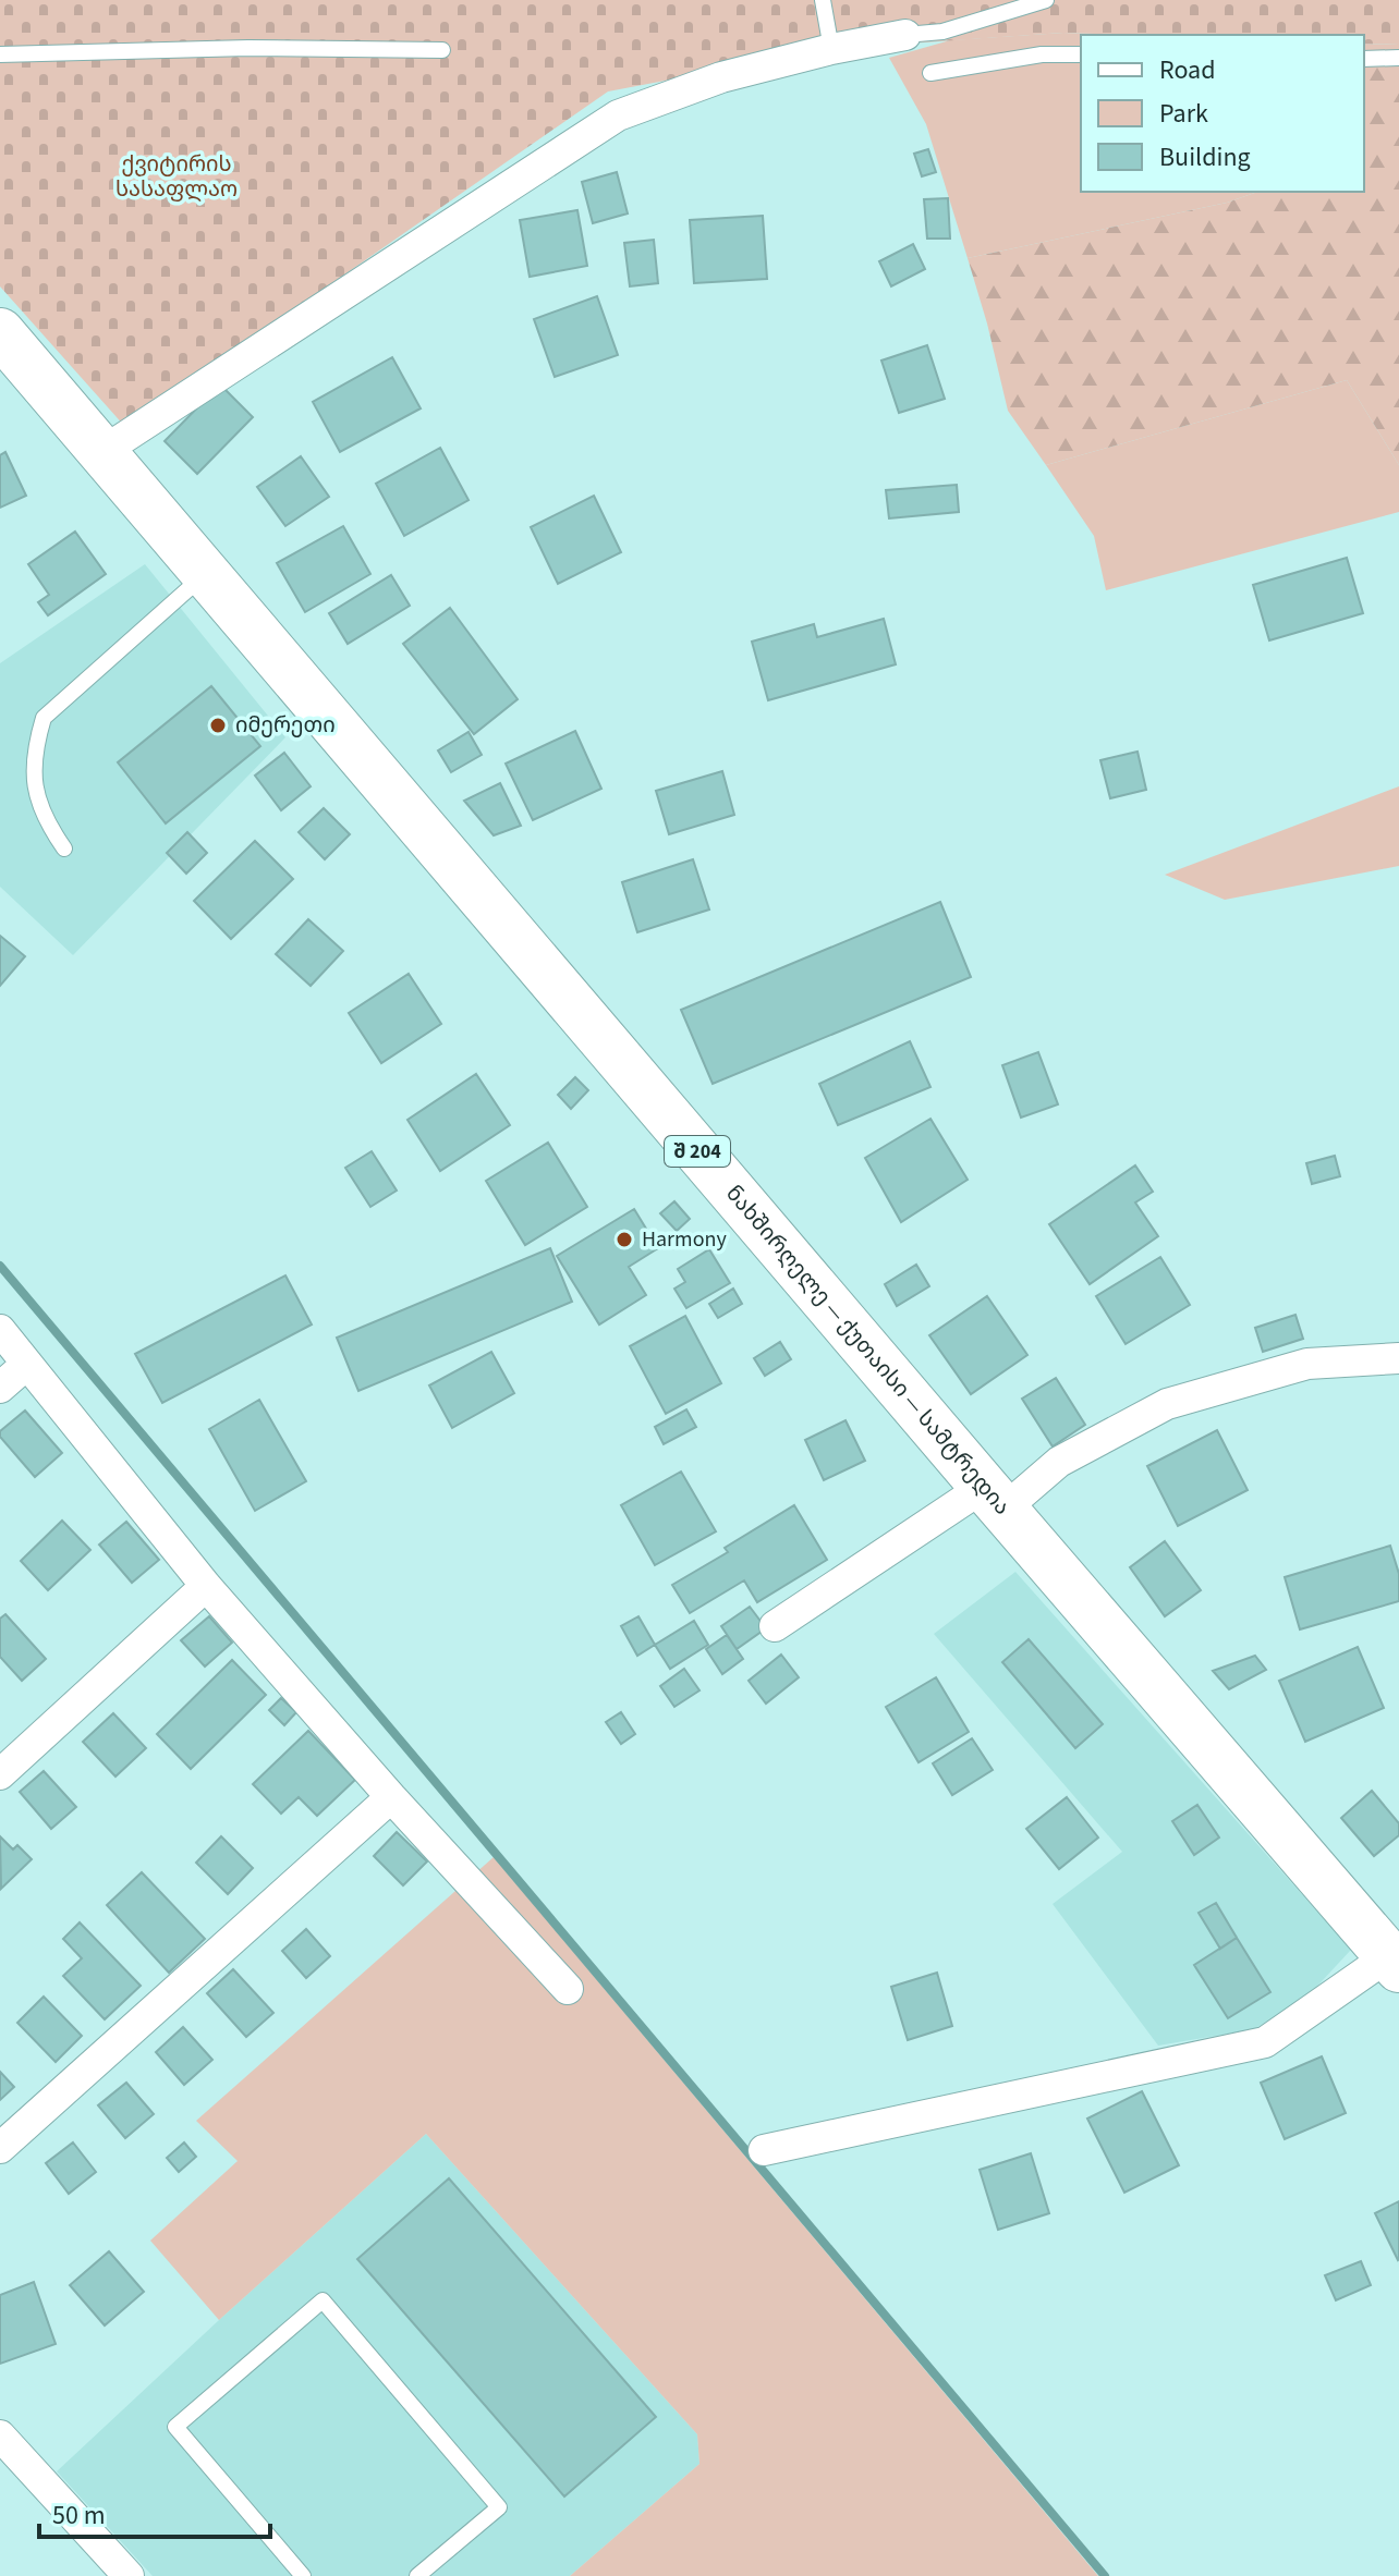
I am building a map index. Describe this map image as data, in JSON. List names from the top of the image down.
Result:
{
  "streets": {
    "main road": ["შ 204", "ნახშირღელე — ქუთაისი — სამტრედია"]
  },
  "parks": ["ქვიტირის სასაფლაო"],
  "places": ["იმერეთი", "Harmony"],
  "legend": ["Road", "Park", "Building"],
  "scale_bar": "50 m"
}
